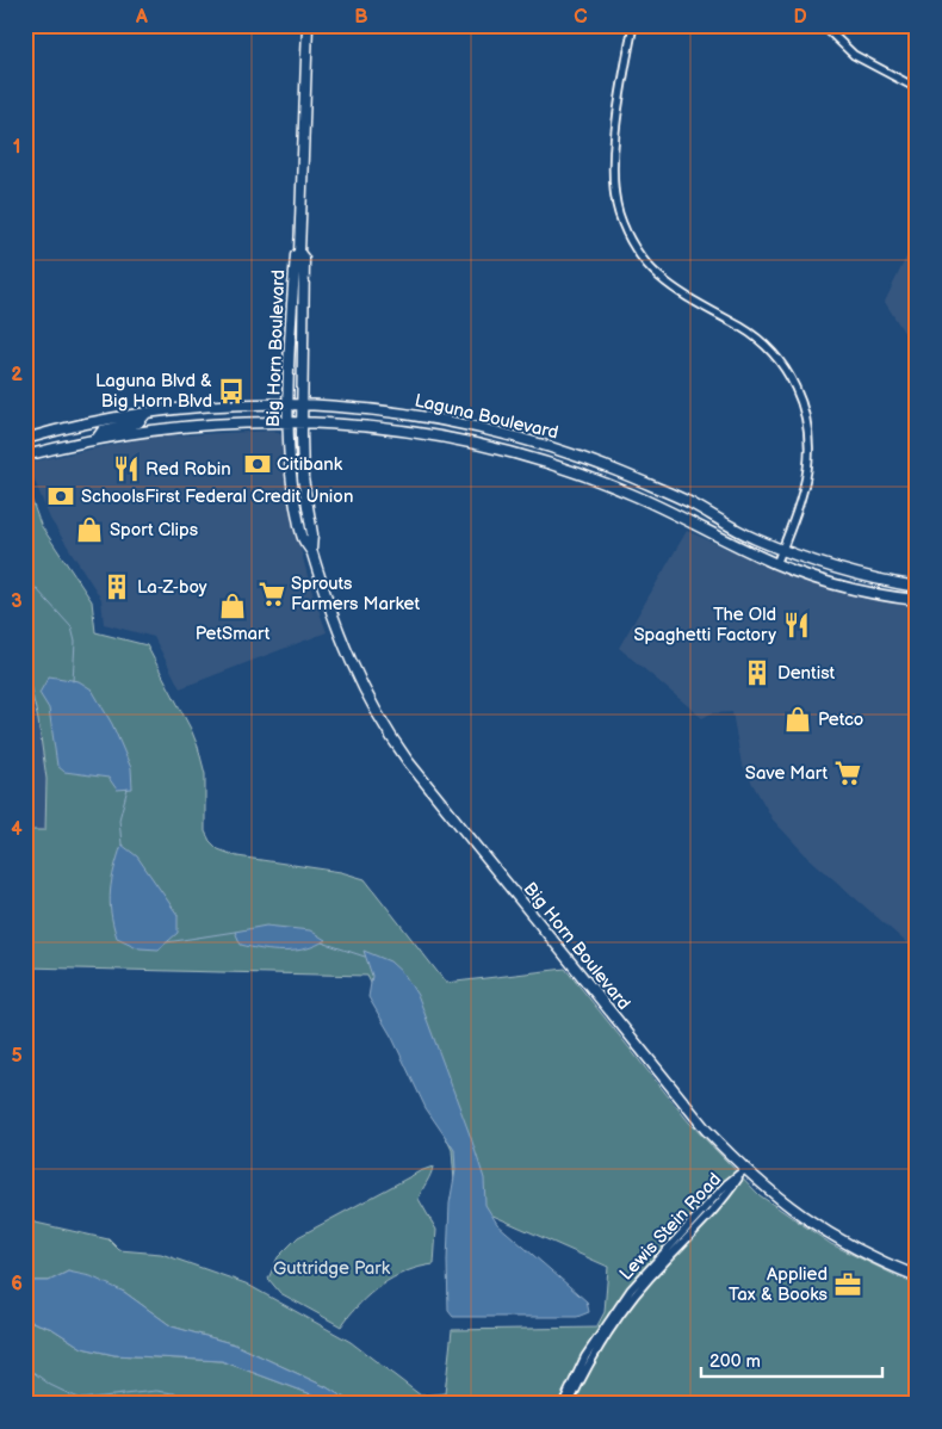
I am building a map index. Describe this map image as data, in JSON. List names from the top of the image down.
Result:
{
  "streets": {
    "main road": ["Big Horn Boulevard", "Laguna Boulevard"],
    "street": ["Lewis Stein Road"]
  },
  "crossings": [
    ["Big Horn Boulevard", "Laguna Boulevard"],
    ["Big Horn Boulevard", "Lewis Stein Road"]
  ],
  "parks": ["Guttridge Park"],
  "places": {
    "bus stop": ["Laguna Blvd & Big Horn Blvd"],
    "bank": ["Citibank", "SchoolsFirst Federal Credit Union"],
    "restaurant": ["Red Robin", "The Old Spaghetti Factory"],
    "shop": ["Sport Clips", "PetSmart", "Petco"],
    "building": ["La-Z-boy", "Dentist"],
    "supermarket": ["Sprouts Farmers Market", "Save Mart"],
    "office": ["Applied Tax & Books"]
  },
  "scale_bar": "200 m",
  "grid": {
    "columns": [
      "A",
      "B",
      "C",
      "D"
    ],
    "rows": [
      "1",
      "2",
      "3",
      "4",
      "5",
      "6"
    ]
  }
}
